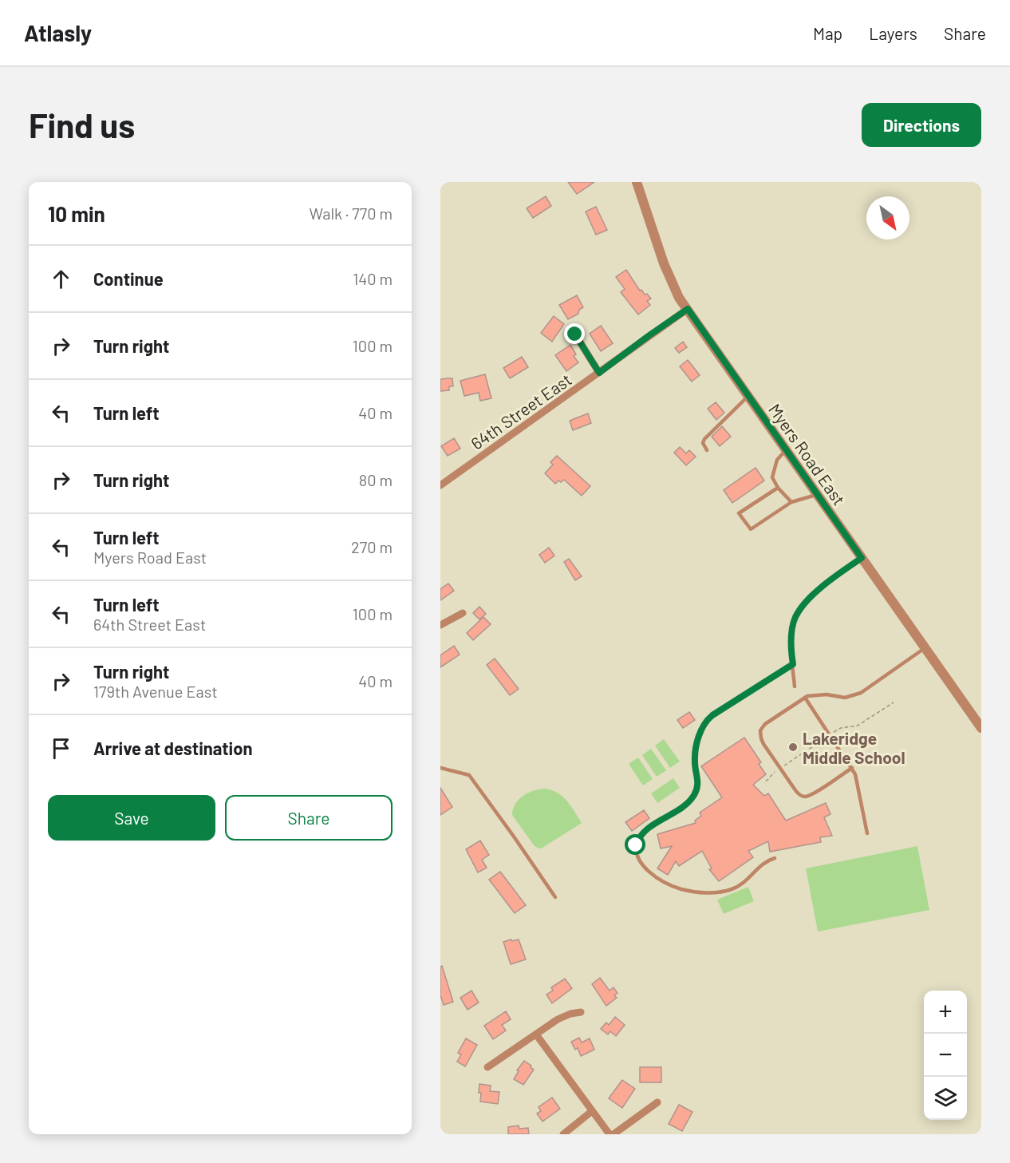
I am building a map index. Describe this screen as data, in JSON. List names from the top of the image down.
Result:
{
  "streets": {
    "street": ["64th Street East", "Myers Road East"]
  },
  "crossings": [
    ["64th Street East", "Myers Road East"]
  ],
  "places": ["Lakeridge Middle School"],
  "north": "bottom right",
  "page": {
    "header": "Atlasly",
    "nav": ["Map", "Layers", "Share"],
    "buttons": [
      "Directions",
      ["Save", "Share"]
    ],
    "title": "Find us",
    "heading": ["10 min", "Walk · 770 m"],
    "list": [
      ["Continue", "140 m"],
      ["Turn right", "100 m"],
      ["Turn left", "40 m"],
      ["Turn right", "80 m"],
      ["Turn left", "Myers Road East", "270 m"],
      ["Turn left", "64th Street East", "100 m"],
      ["Turn right", "179th Avenue East", "40 m"],
      "Arrive at destination"
    ],
    "map_buttons": ["+", "−"]
  }
}
